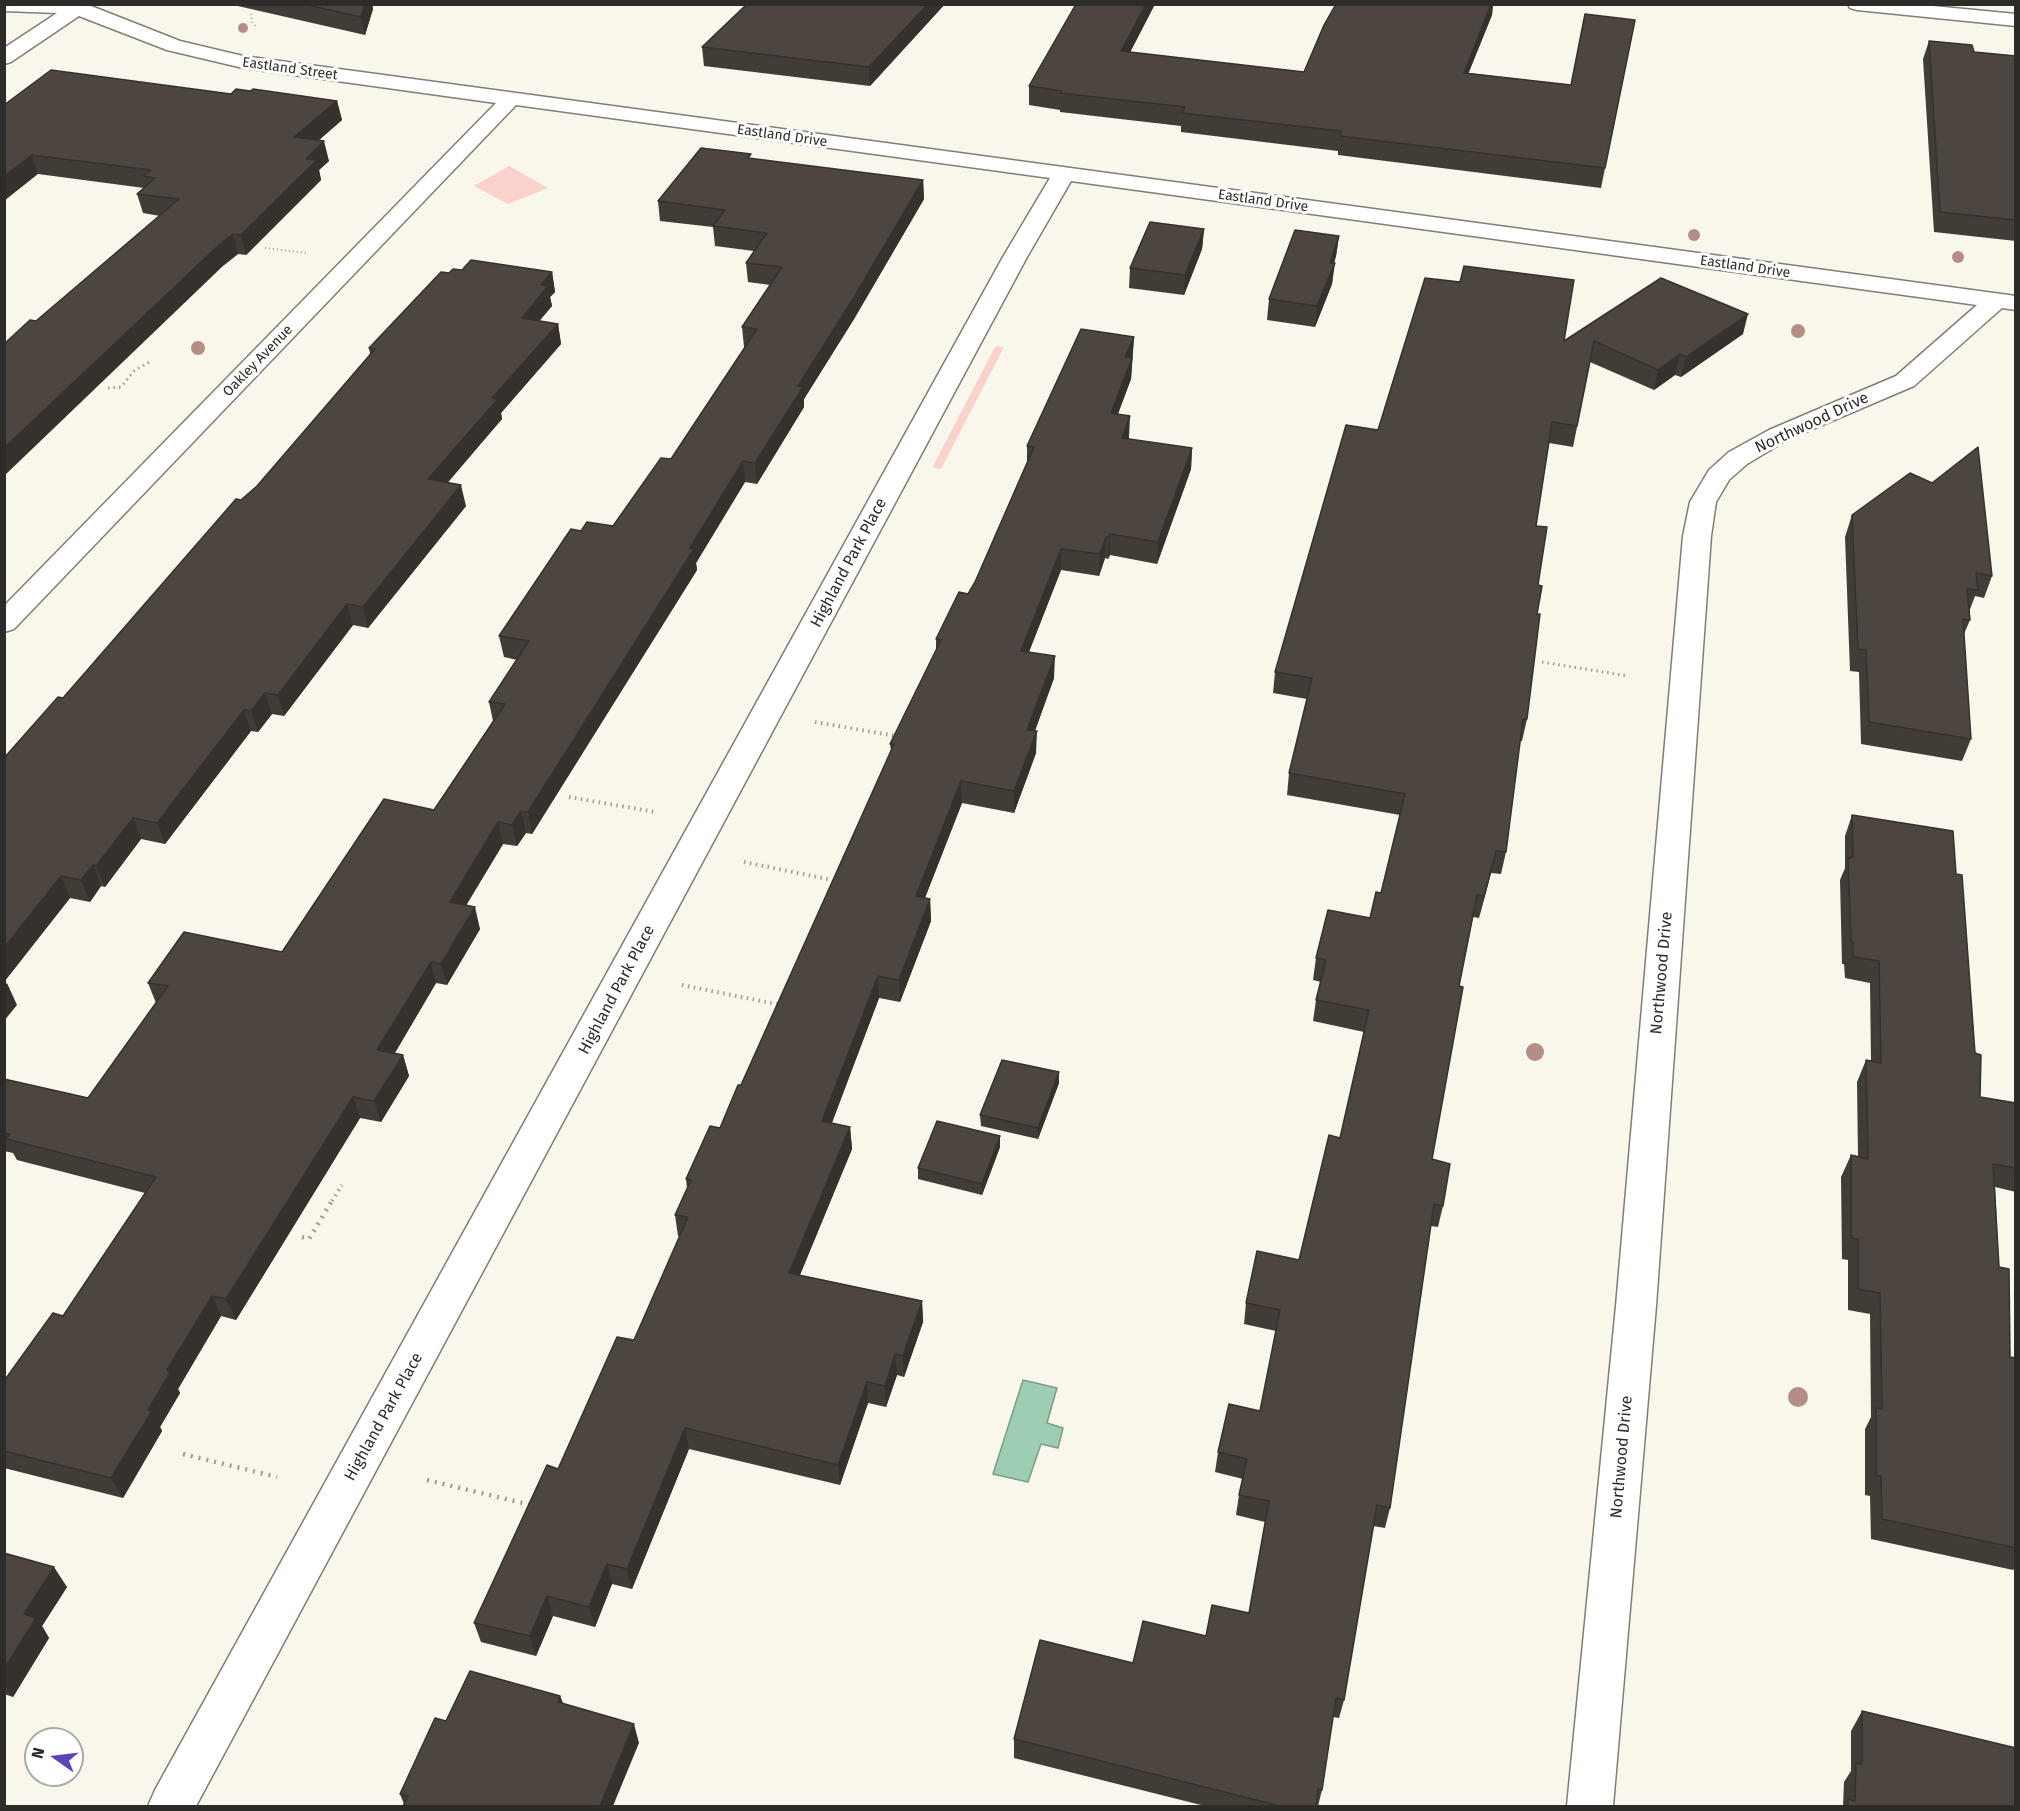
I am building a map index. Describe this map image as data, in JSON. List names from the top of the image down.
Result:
{
  "streets": {
    "street": [
      "Eastland Street",
      "Eastland Drive",
      "Oakley Avenue",
      "Northwood Drive",
      "Highland Park Place"
    ]
  },
  "crossings": [
    ["Eastland Street", "Eastland Drive"],
    ["Eastland Street", "Oakley Avenue"],
    ["Eastland Drive", "Oakley Avenue"],
    ["Eastland Drive", "Northwood Drive"],
    ["Eastland Drive", "Highland Park Place"]
  ],
  "north": "left"
}
